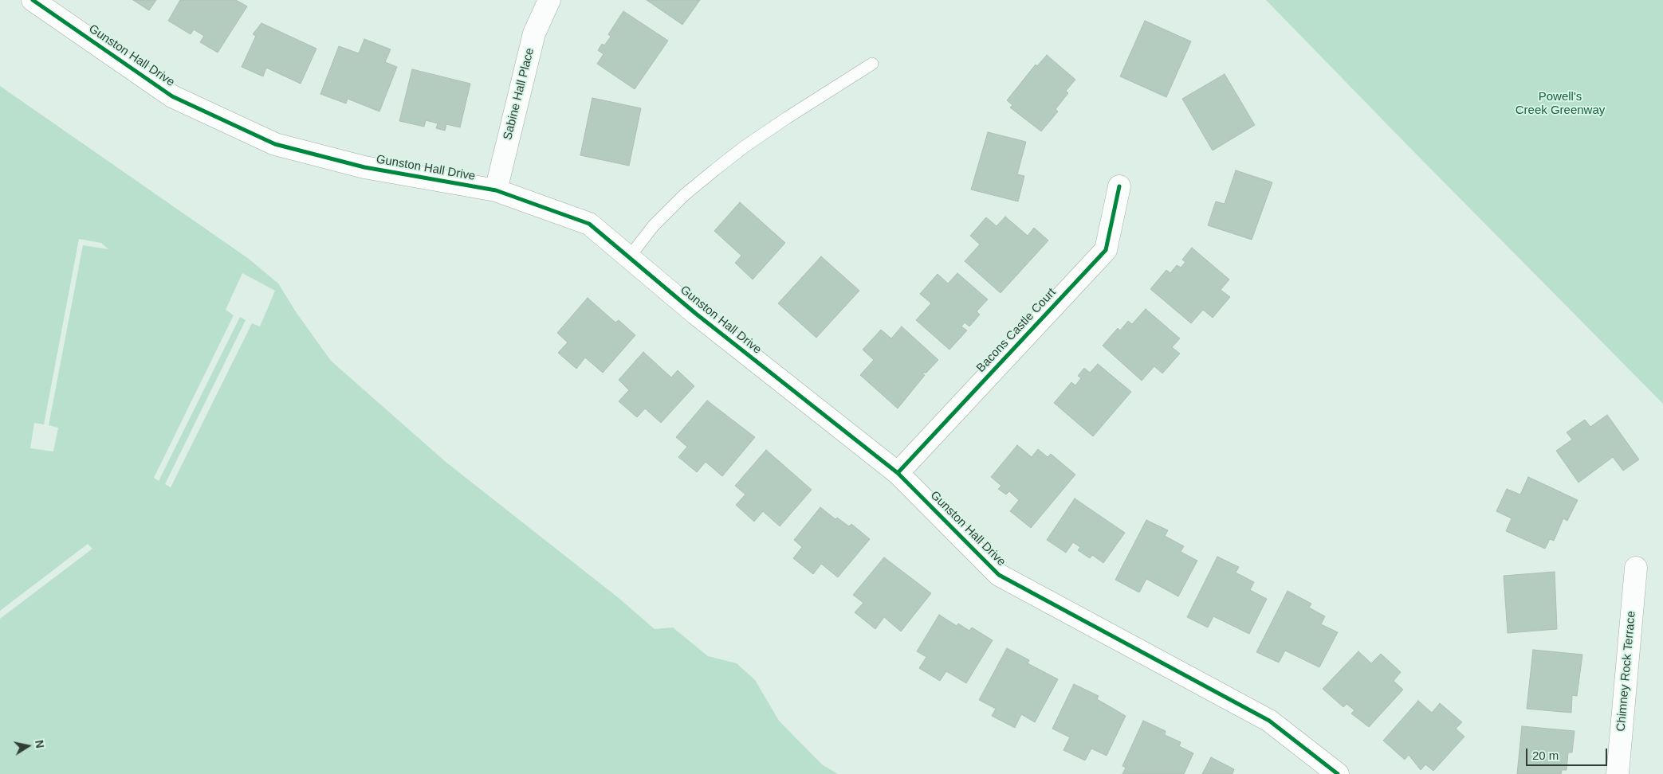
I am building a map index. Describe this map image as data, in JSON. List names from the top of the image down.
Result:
{
  "streets": {
    "street": [
      "Gunston Hall Drive",
      "Sabine Hall Place",
      "Bacons Castle Court",
      "Chimney Rock Terrace"
    ]
  },
  "crossings": [
    ["Gunston Hall Drive", "Sabine Hall Place"],
    ["Gunston Hall Drive", "Bacons Castle Court"]
  ],
  "parks": ["Powell's Creek Greenway"],
  "scale_bar": "20 m",
  "north": "right"
}
